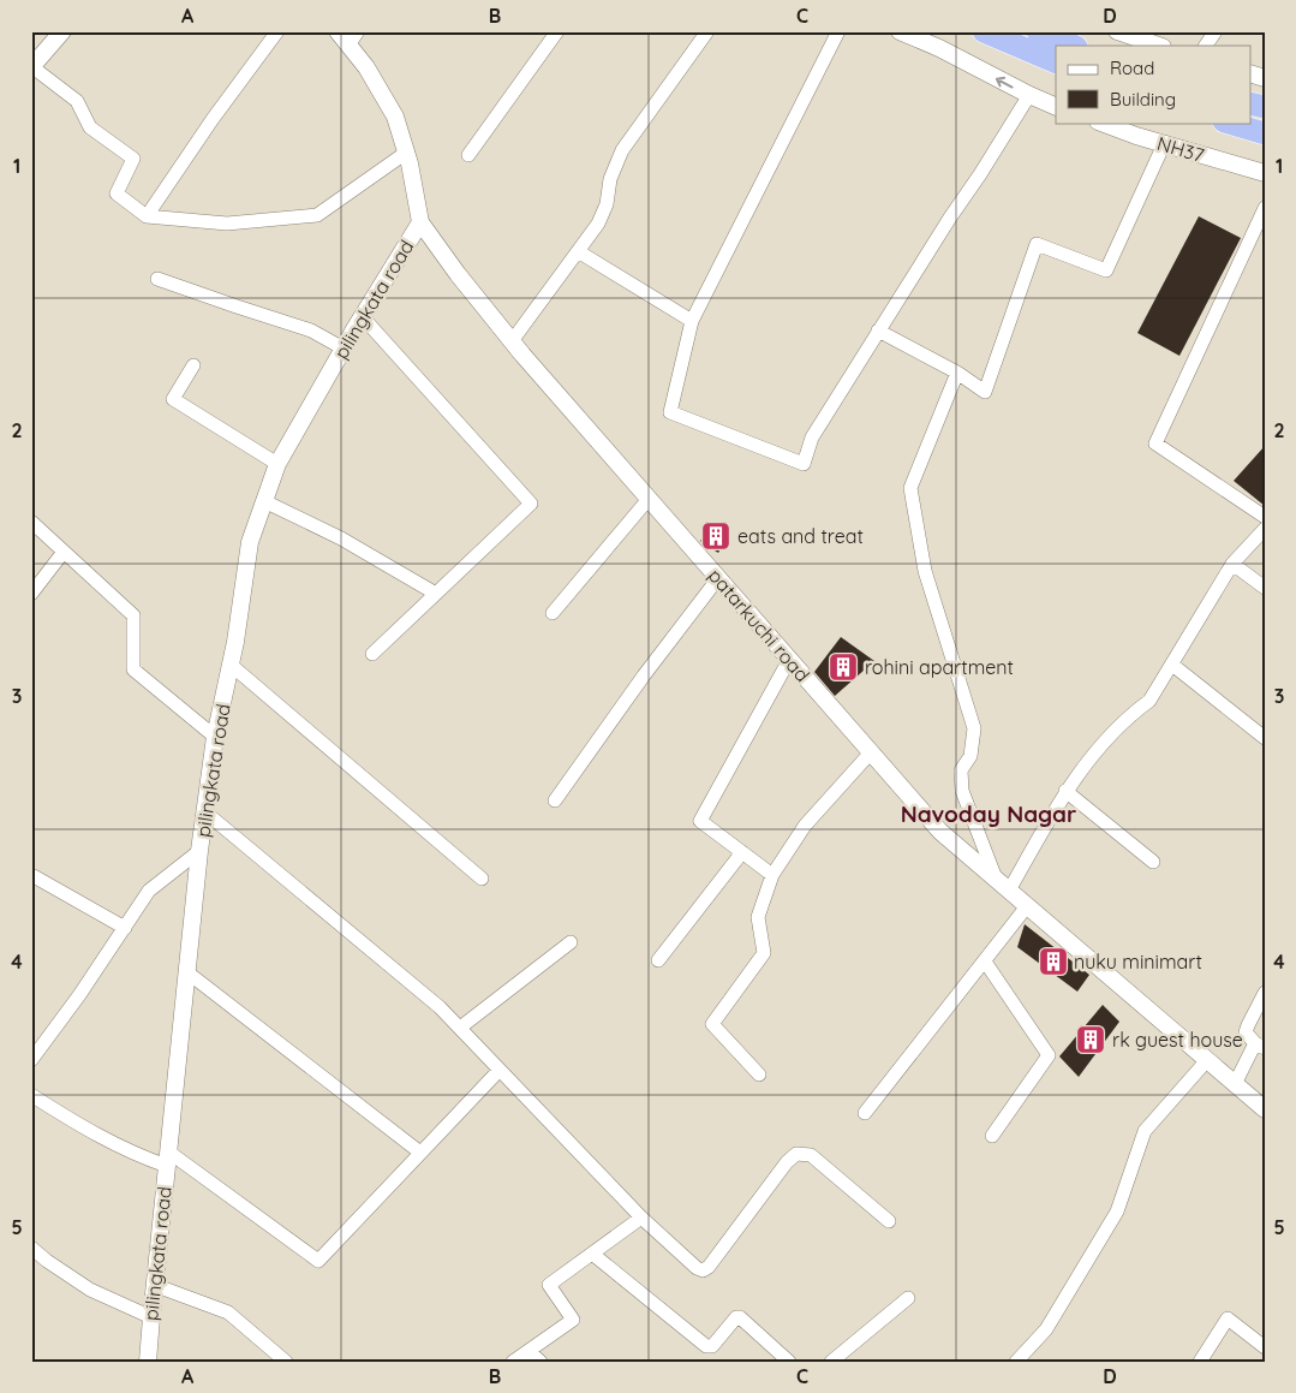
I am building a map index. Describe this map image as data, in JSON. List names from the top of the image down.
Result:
{
  "streets": {
    "street": ["NH37", "pilingkata road", "patarkuchi road"]
  },
  "crossings": [
    ["pilingkata road", "patarkuchi road"]
  ],
  "districts": ["Navoday Nagar"],
  "places": {
    "building": [
      "eats and treat",
      "rohini apartment",
      "nuku minimart",
      "rk guest house"
    ]
  },
  "legend": ["Road", "Building"],
  "grid": {
    "columns": [
      "A",
      "B",
      "C",
      "D"
    ],
    "rows": [
      "1",
      "2",
      "3",
      "4",
      "5"
    ]
  }
}
